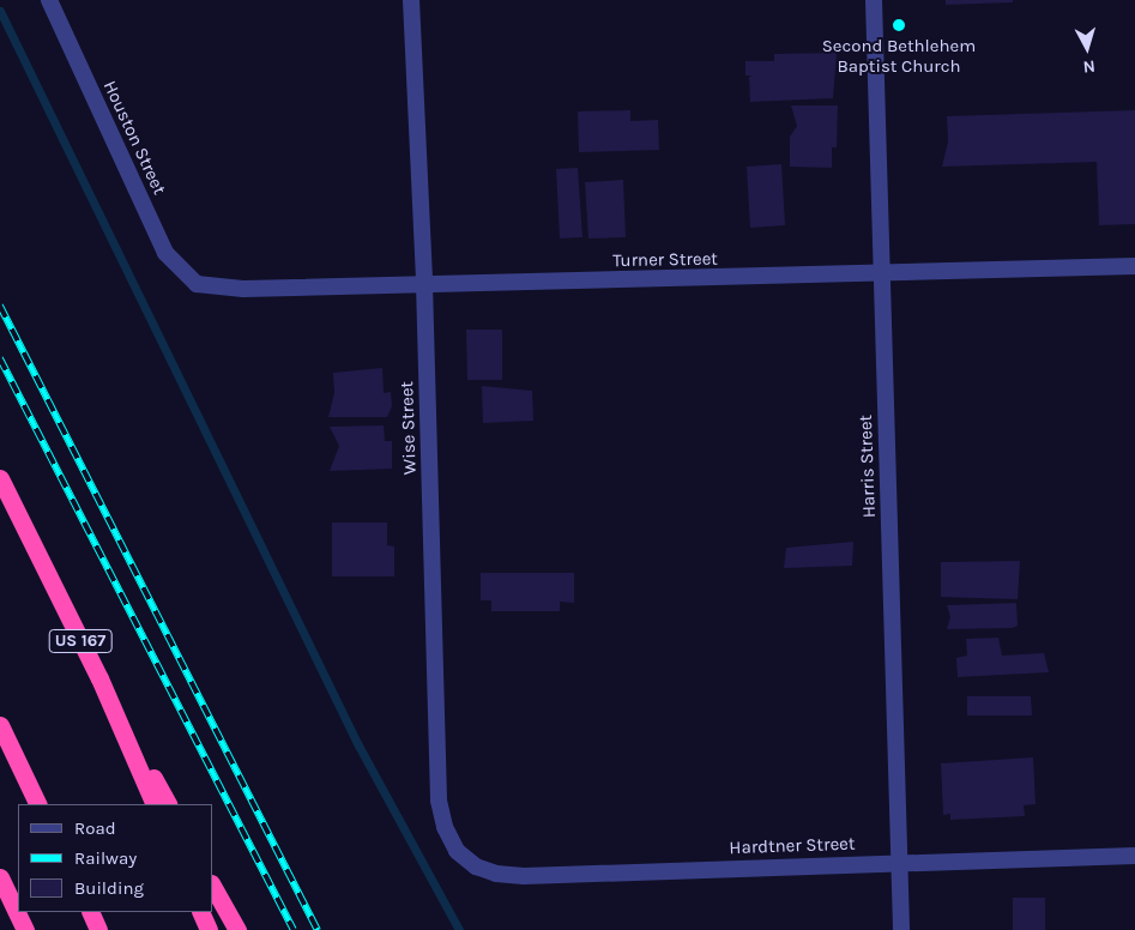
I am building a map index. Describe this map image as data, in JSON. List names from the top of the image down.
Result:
{
  "streets": {
    "highway": ["US 167"],
    "street": [
      "Houston Street",
      "Turner Street",
      "Wise Street",
      "Harris Street",
      "Hardtner Street"
    ]
  },
  "crossings": [
    ["Houston Street", "Turner Street"],
    ["Turner Street", "Wise Street"],
    ["Turner Street", "Harris Street"],
    ["Wise Street", "Hardtner Street"],
    ["Harris Street", "Hardtner Street"]
  ],
  "places": ["Second Bethlehem Baptist Church"],
  "legend": ["Road", "Railway", "Building"],
  "north": "bottom"
}
